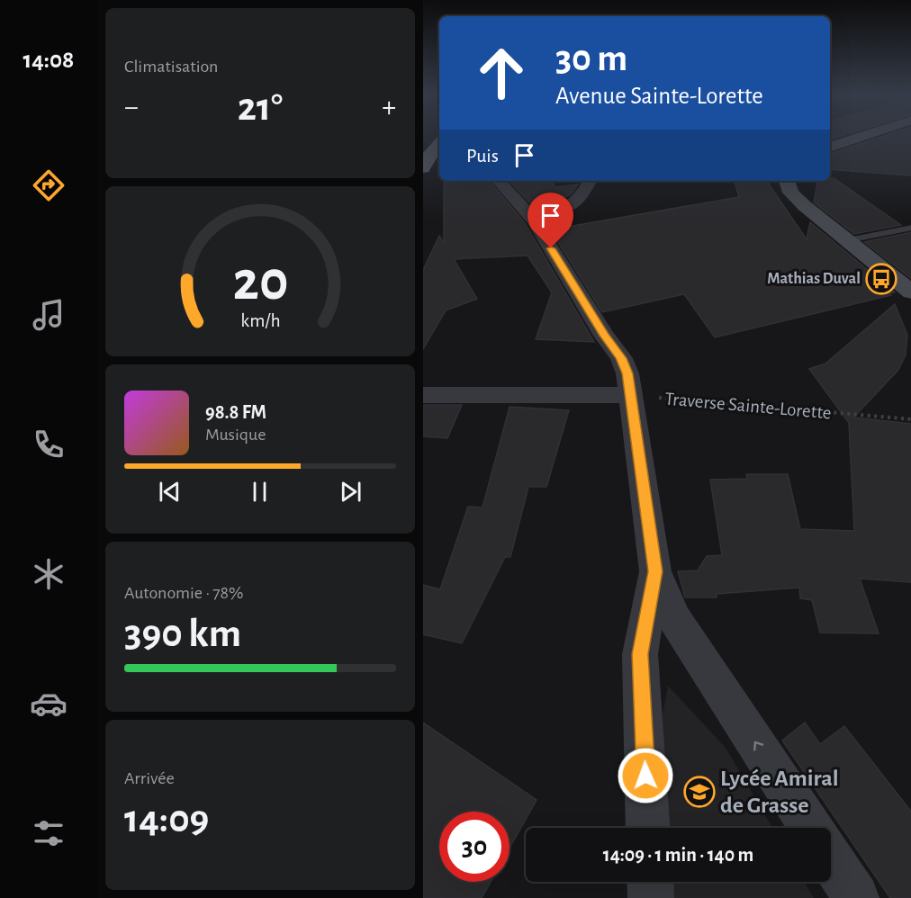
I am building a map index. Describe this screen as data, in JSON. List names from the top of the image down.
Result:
{
  "streets": {
    "path": ["Traverse Sainte-Lorette"]
  },
  "places": {
    "bus stop": ["Mathias Duval"],
    "school or university": ["Lycée Amiral de Grasse"]
  },
  "page": {
    "tabs": "14:08",
    "tile": [
      "Climatisation",
      ["Autonomie · 78%", "390 km"],
      ["Arrivée", "14:09"]
    ],
    "turn": ["30 m", "Avenue Sainte-Lorette"],
    "heat": ["−", "21°", "+"],
    "then": "Puis",
    "song": ["98.8 FM", "Musique"],
    "limit": "30",
    "trip": "14:09 · 1 min · 140 m",
    "gauge": ["20", "km/h"]
  }
}
